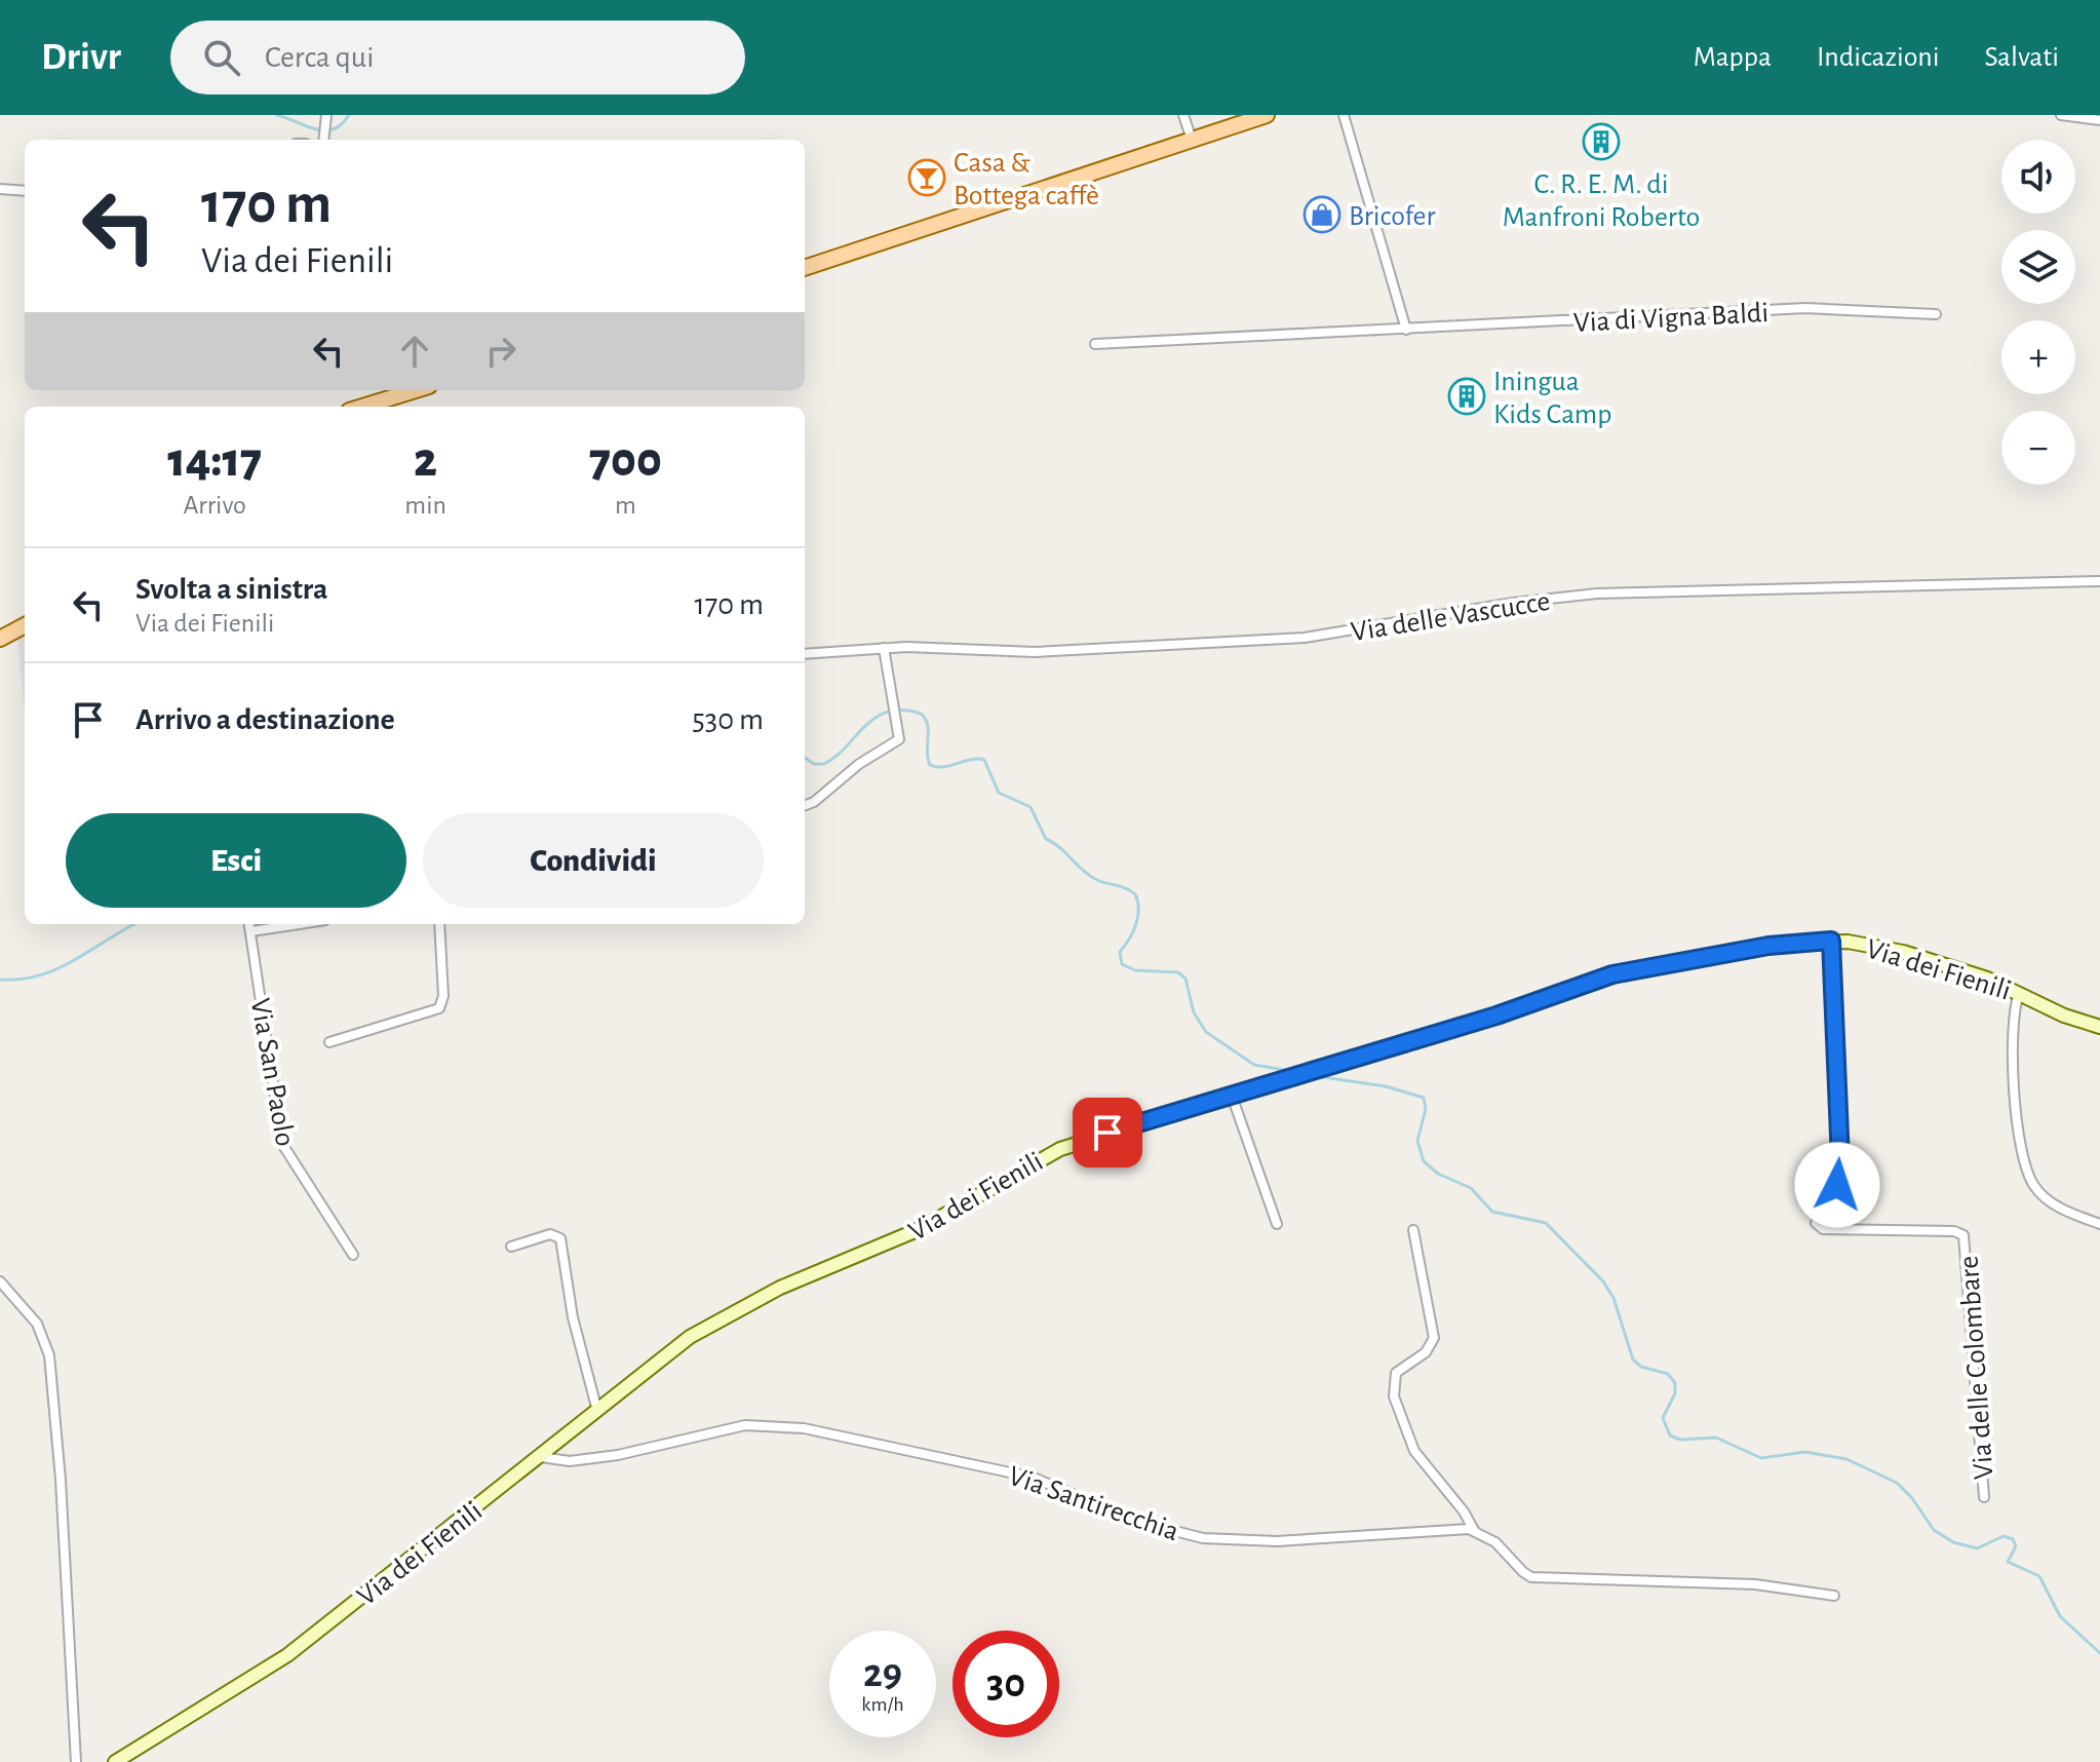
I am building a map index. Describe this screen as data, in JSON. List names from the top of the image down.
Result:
{
  "streets": {
    "street": [
      "Via di Vigna Baldi",
      "Via delle Vascucce",
      "Via dei Fienili",
      "Via San Paolo",
      "Via delle Colombare",
      "Via Santirecchia"
    ]
  },
  "crossings": [
    ["Via dei Fienili", "Via delle Colombare"],
    ["Via dei Fienili", "Via Santirecchia"]
  ],
  "places": {
    "building": ["C. R. E. M. di Manfroni Roberto", "Iningua Kids Camp"],
    "bar": ["Casa & Bottega caffè"],
    "shop": ["Bricofer"]
  },
  "page": {
    "header": "Drivr",
    "search": "Cerca qui",
    "nav": ["Mappa", "Indicazioni", "Salvati"],
    "map_buttons": ["+", "−"],
    "turn": ["170 m", "Via dei Fienili"],
    "eta": [
      "14:17",
      "Arrivo",
      "2",
      "min",
      "700",
      "m"
    ],
    "list": [
      {
        "name": "Svolta a sinistra",
        "note": "Via dei Fienili",
        "value": "170 m"
      },
      {
        "name": "Arrivo a destinazione",
        "value": "530 m"
      }
    ],
    "buttons": ["Esci", "Condividi"],
    "speed": "29 km/h",
    "limit": "30"
  }
}
